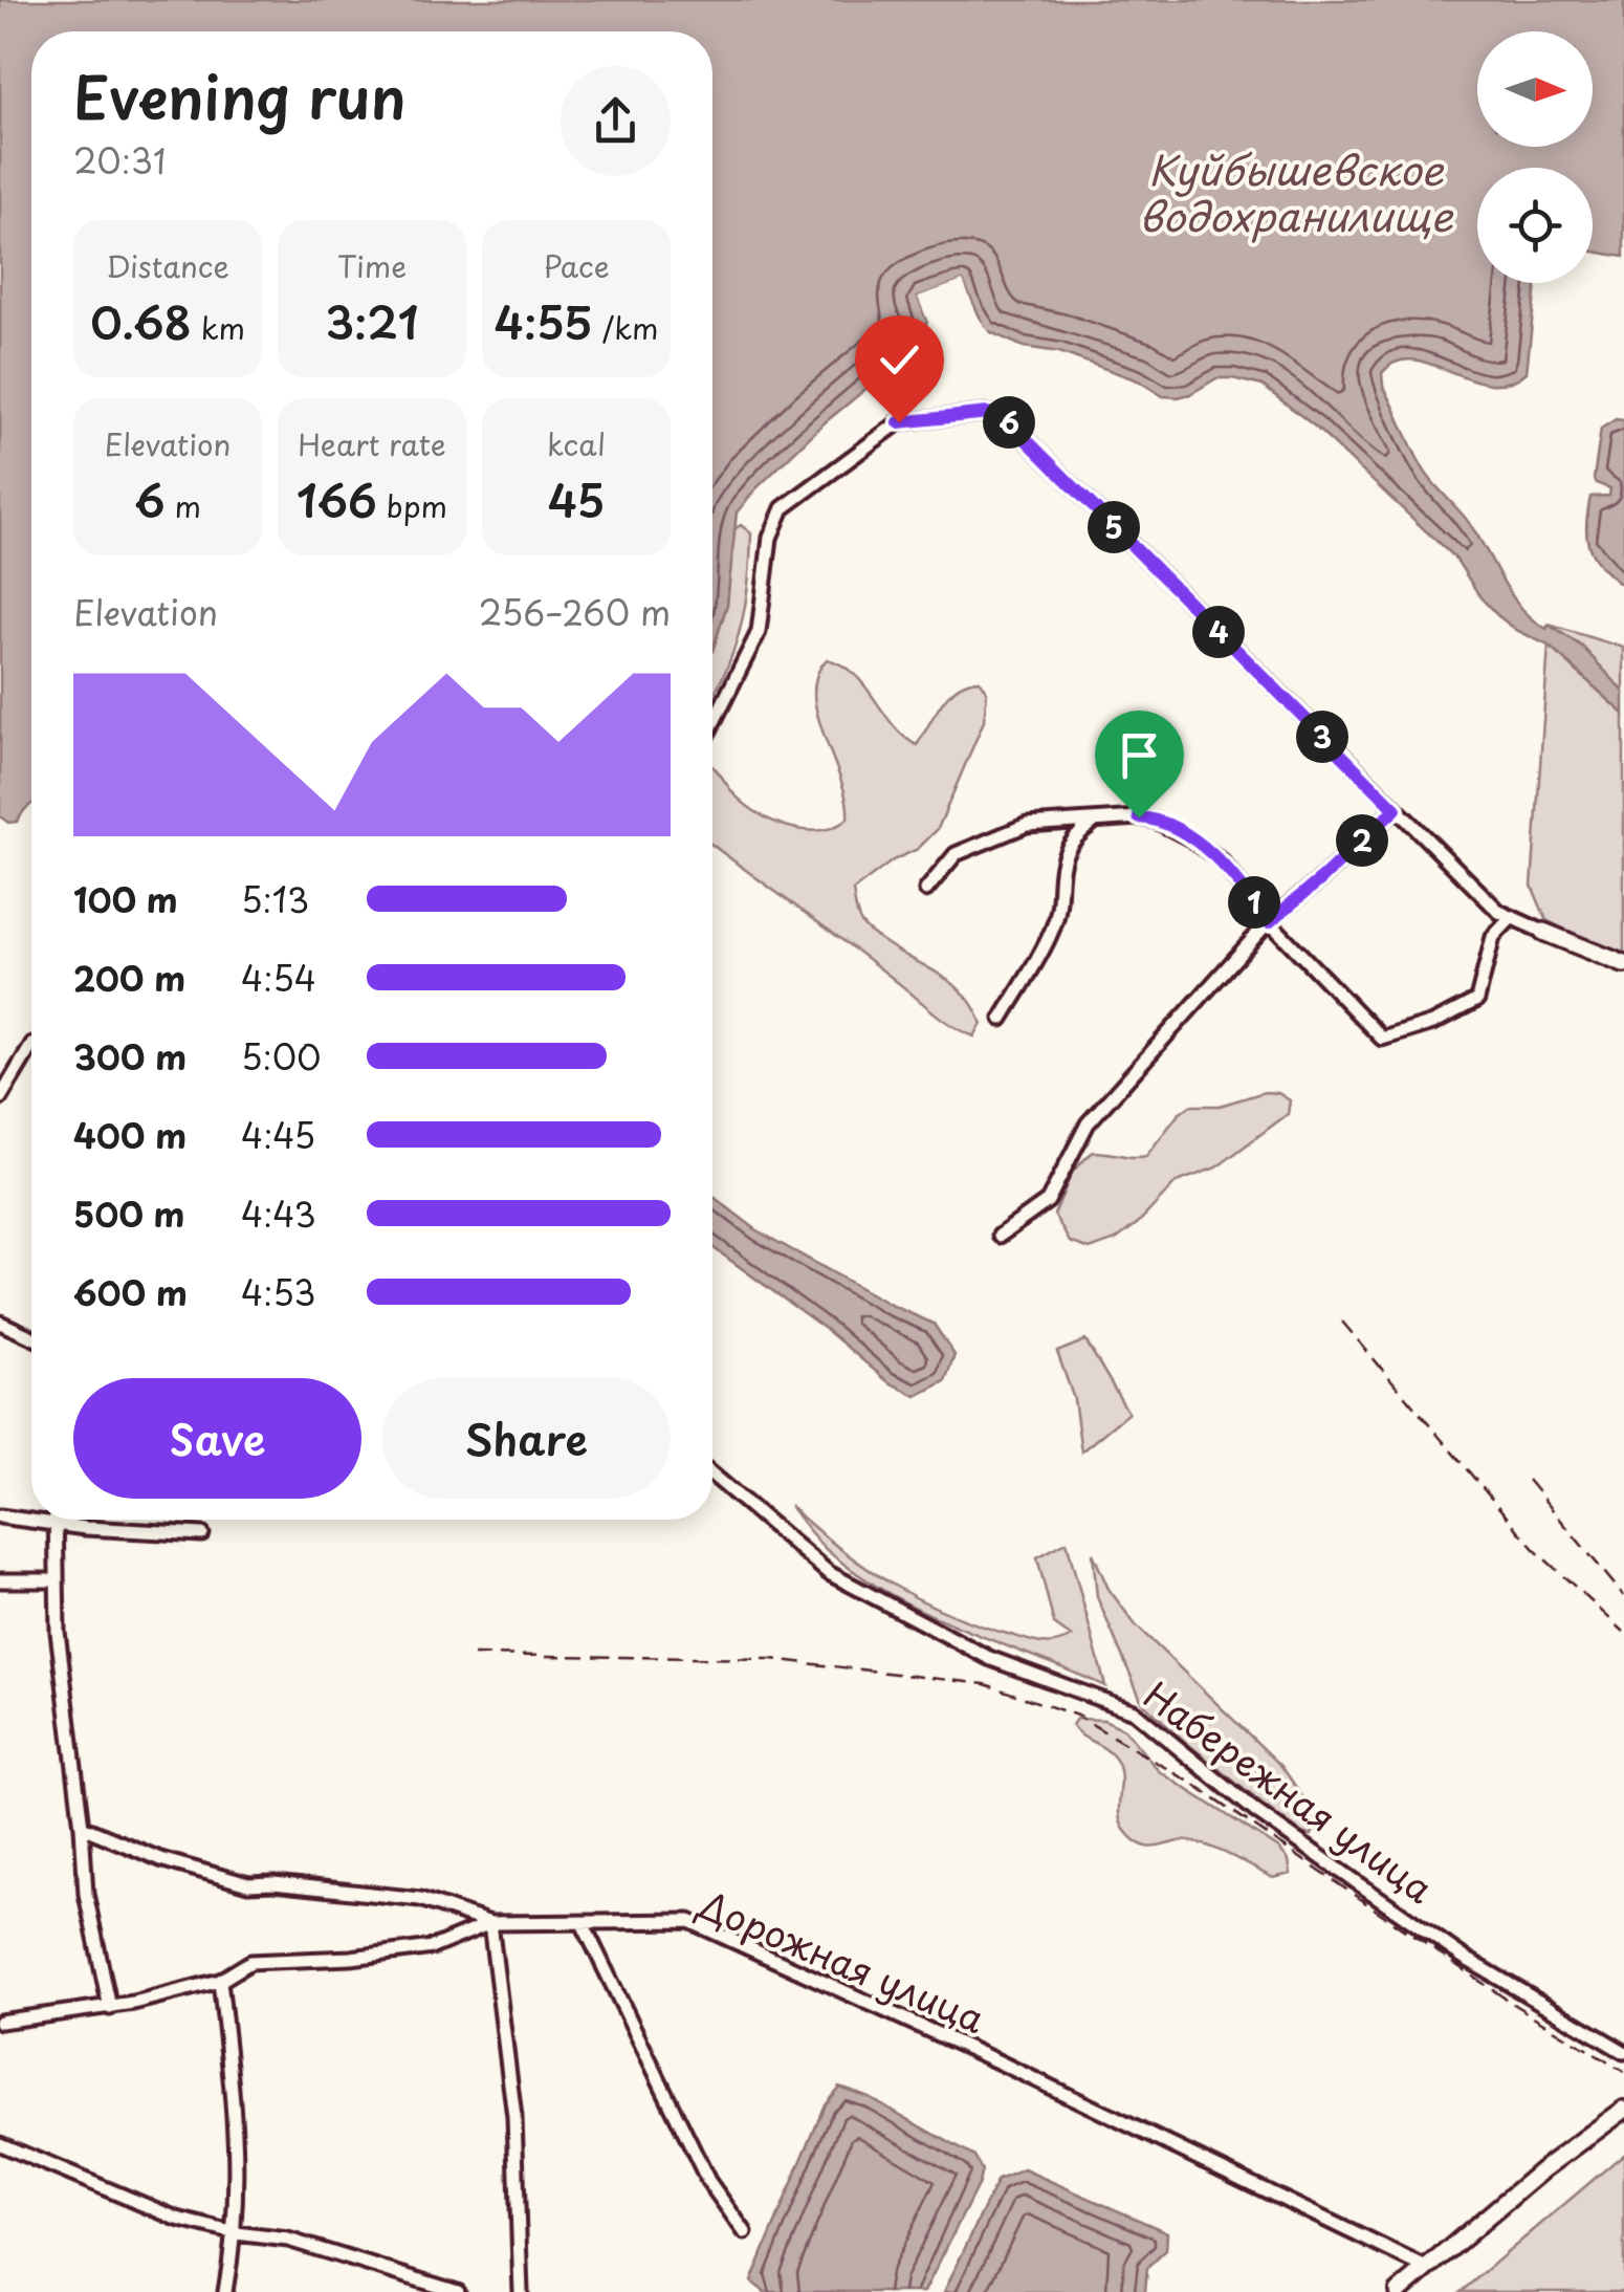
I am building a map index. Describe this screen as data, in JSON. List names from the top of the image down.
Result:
{
  "streets": {
    "street": ["Набережная улица", "Дорожная улица"]
  },
  "water": ["Куйбышевское водохранилище"],
  "north": "right",
  "page": {
    "heading": ["Evening run", "20:31"],
    "stats": [
      ["Distance", "0.68 km"],
      ["Time", "3:21"],
      ["Pace", "4:55 /km"],
      ["Elevation", "6 m"],
      ["Heart rate", "166 bpm"],
      ["kcal", "45"]
    ],
    "pins": [
      "6",
      "5",
      "4",
      "3",
      "2",
      "1"
    ],
    "chart": ["Elevation", "256–260 m"],
    "list": [
      {
        "name": "100 m",
        "note": "5:13"
      },
      {
        "name": "200 m",
        "note": "4:54"
      },
      {
        "name": "300 m",
        "note": "5:00"
      },
      {
        "name": "400 m",
        "note": "4:45"
      },
      {
        "name": "500 m",
        "note": "4:43"
      },
      {
        "name": "600 m",
        "note": "4:53"
      }
    ],
    "buttons": ["Save", "Share"]
  }
}
